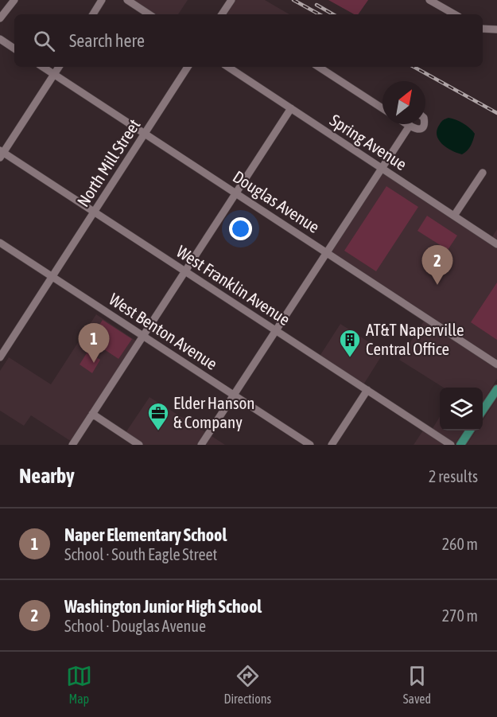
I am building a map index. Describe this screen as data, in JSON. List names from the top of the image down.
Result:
{
  "streets": {
    "street": [
      "Spring Avenue",
      "North Mill Street",
      "Douglas Avenue",
      "West Franklin Avenue",
      "West Benton Avenue"
    ]
  },
  "crossings": [
    ["North Mill Street", "Douglas Avenue"],
    ["North Mill Street", "West Franklin Avenue"],
    ["North Mill Street", "West Benton Avenue"]
  ],
  "places": {
    "building": ["AT&T Naperville Central Office"],
    "office": ["Elder Hanson & Company"]
  },
  "north": "top right",
  "page": {
    "search": "Search here",
    "pins": ["2", "1"],
    "heading": ["Nearby", "2 results"],
    "list": [
      {
        "mark": "1",
        "name": "Naper Elementary School",
        "note": "School · South Eagle Street",
        "value": "260 m"
      },
      {
        "mark": "2",
        "name": "Washington Junior High School",
        "note": "School · Douglas Avenue",
        "value": "270 m"
      }
    ],
    "nav": ["Map", "Directions", "Saved"]
  }
}
